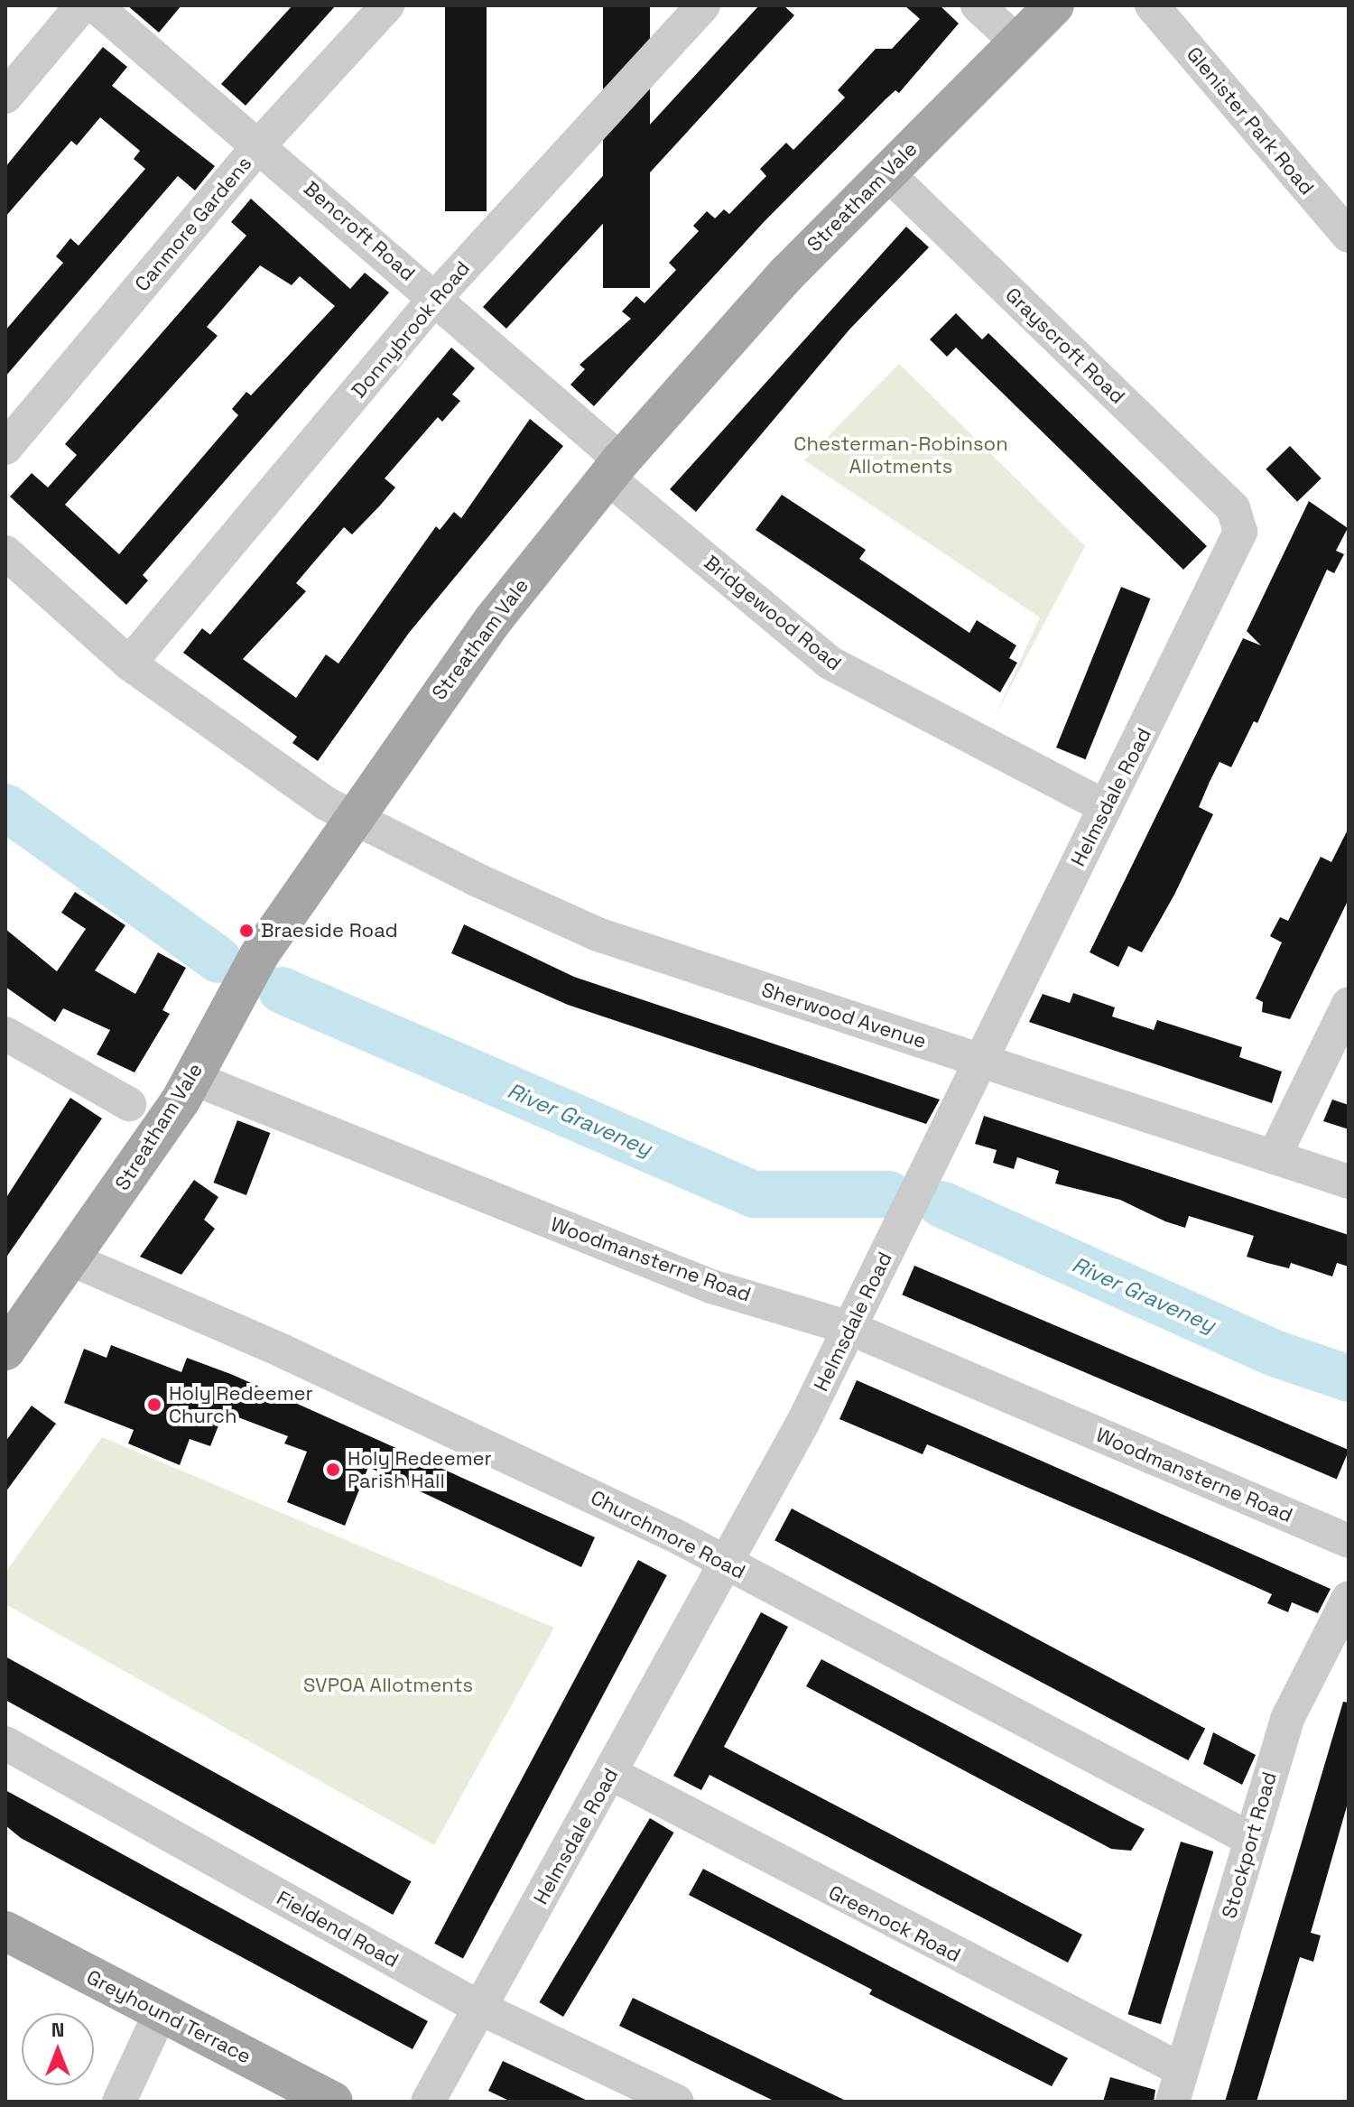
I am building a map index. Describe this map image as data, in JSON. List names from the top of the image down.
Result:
{
  "streets": {
    "main road": ["Streatham Vale", "Greyhound Terrace"],
    "street": [
      "Glenister Park Road",
      "Canmore Gardens",
      "Bencroft Road",
      "Donnybrook Road",
      "Grayscroft Road",
      "Bridgewood Road",
      "Helmsdale Road",
      "Sherwood Avenue",
      "Woodmansterne Road",
      "Churchmore Road",
      "Stockport Road",
      "Greenock Road",
      "Fieldend Road"
    ]
  },
  "crossings": [
    ["Streatham Vale", "Bencroft Road"],
    ["Streatham Vale", "Grayscroft Road"],
    ["Streatham Vale", "Bridgewood Road"],
    ["Streatham Vale", "Sherwood Avenue"],
    ["Streatham Vale", "Woodmansterne Road"],
    ["Streatham Vale", "Churchmore Road"],
    ["Canmore Gardens", "Bencroft Road"],
    ["Bencroft Road", "Donnybrook Road"],
    ["Bencroft Road", "Bridgewood Road"],
    ["Grayscroft Road", "Helmsdale Road"],
    ["Bridgewood Road", "Helmsdale Road"],
    ["Helmsdale Road", "Sherwood Avenue"],
    ["Helmsdale Road", "Woodmansterne Road"],
    ["Helmsdale Road", "Churchmore Road"],
    ["Helmsdale Road", "Greenock Road"],
    ["Helmsdale Road", "Fieldend Road"],
    ["Churchmore Road", "Stockport Road"],
    ["Stockport Road", "Greenock Road"]
  ],
  "water": ["River Graveney"],
  "parks": ["Chesterman-Robinson Allotments", "SVPOA Allotments"],
  "places": ["Braeside Road", "Holy Redeemer Church", "Holy Redeemer Parish Hall"],
  "north": "top"
}
